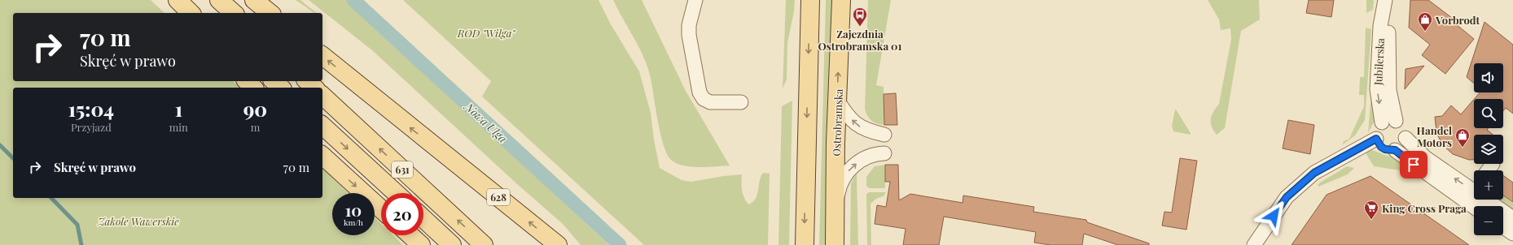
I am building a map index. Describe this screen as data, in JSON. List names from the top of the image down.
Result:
{
  "streets": {
    "main road": ["Ostrobramska", "631", "628"],
    "street": ["Jubilerska"]
  },
  "water": ["Nowa Ulga"],
  "parks": ["ROD \"Wilga\"", "Zakole Wawerskie"],
  "places": {
    "bus stop": ["Zajezdnia Ostrobramska 01"],
    "shop": ["Vorbrodt", "Handel Motors"],
    "supermarket": ["King Cross Praga"]
  },
  "page": {
    "turn": ["70 m", "Skręć w prawo"],
    "map_buttons": ["+", "−"],
    "eta": [
      "15:04",
      "Przyjazd",
      "1",
      "min",
      "90",
      "m"
    ],
    "list": [
      {
        "name": "Skręć w prawo",
        "value": "70 m"
      }
    ],
    "speed": "10 km/h",
    "limit": "20"
  }
}
